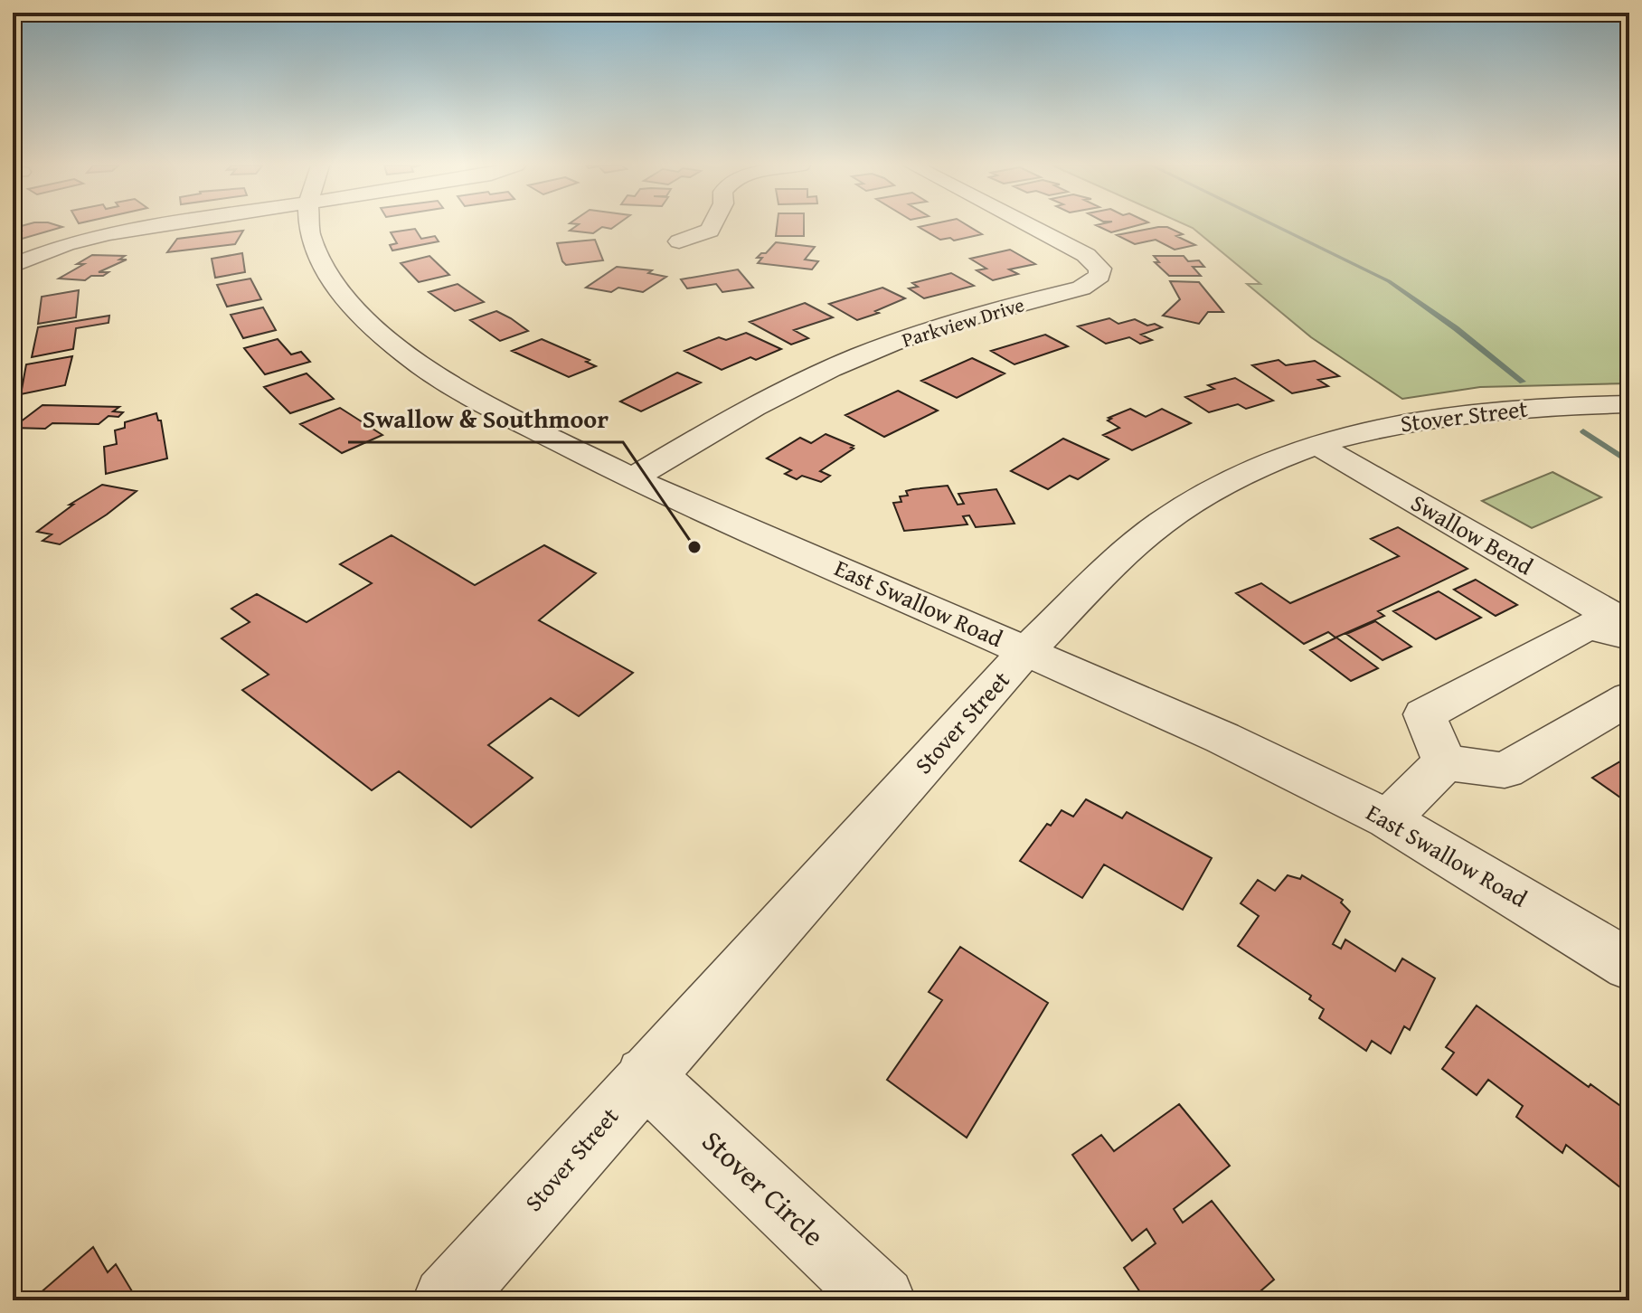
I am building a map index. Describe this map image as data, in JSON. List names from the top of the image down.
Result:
{
  "streets": {
    "street": [
      "Parkview Drive",
      "Stover Street",
      "Swallow Bend",
      "East Swallow Road",
      "Stover Circle"
    ]
  },
  "crossings": [
    ["Parkview Drive", "East Swallow Road"],
    ["Stover Street", "Swallow Bend"],
    ["Stover Street", "East Swallow Road"],
    ["Stover Street", "Stover Circle"]
  ],
  "places": ["Swallow & Southmoor"]
}
